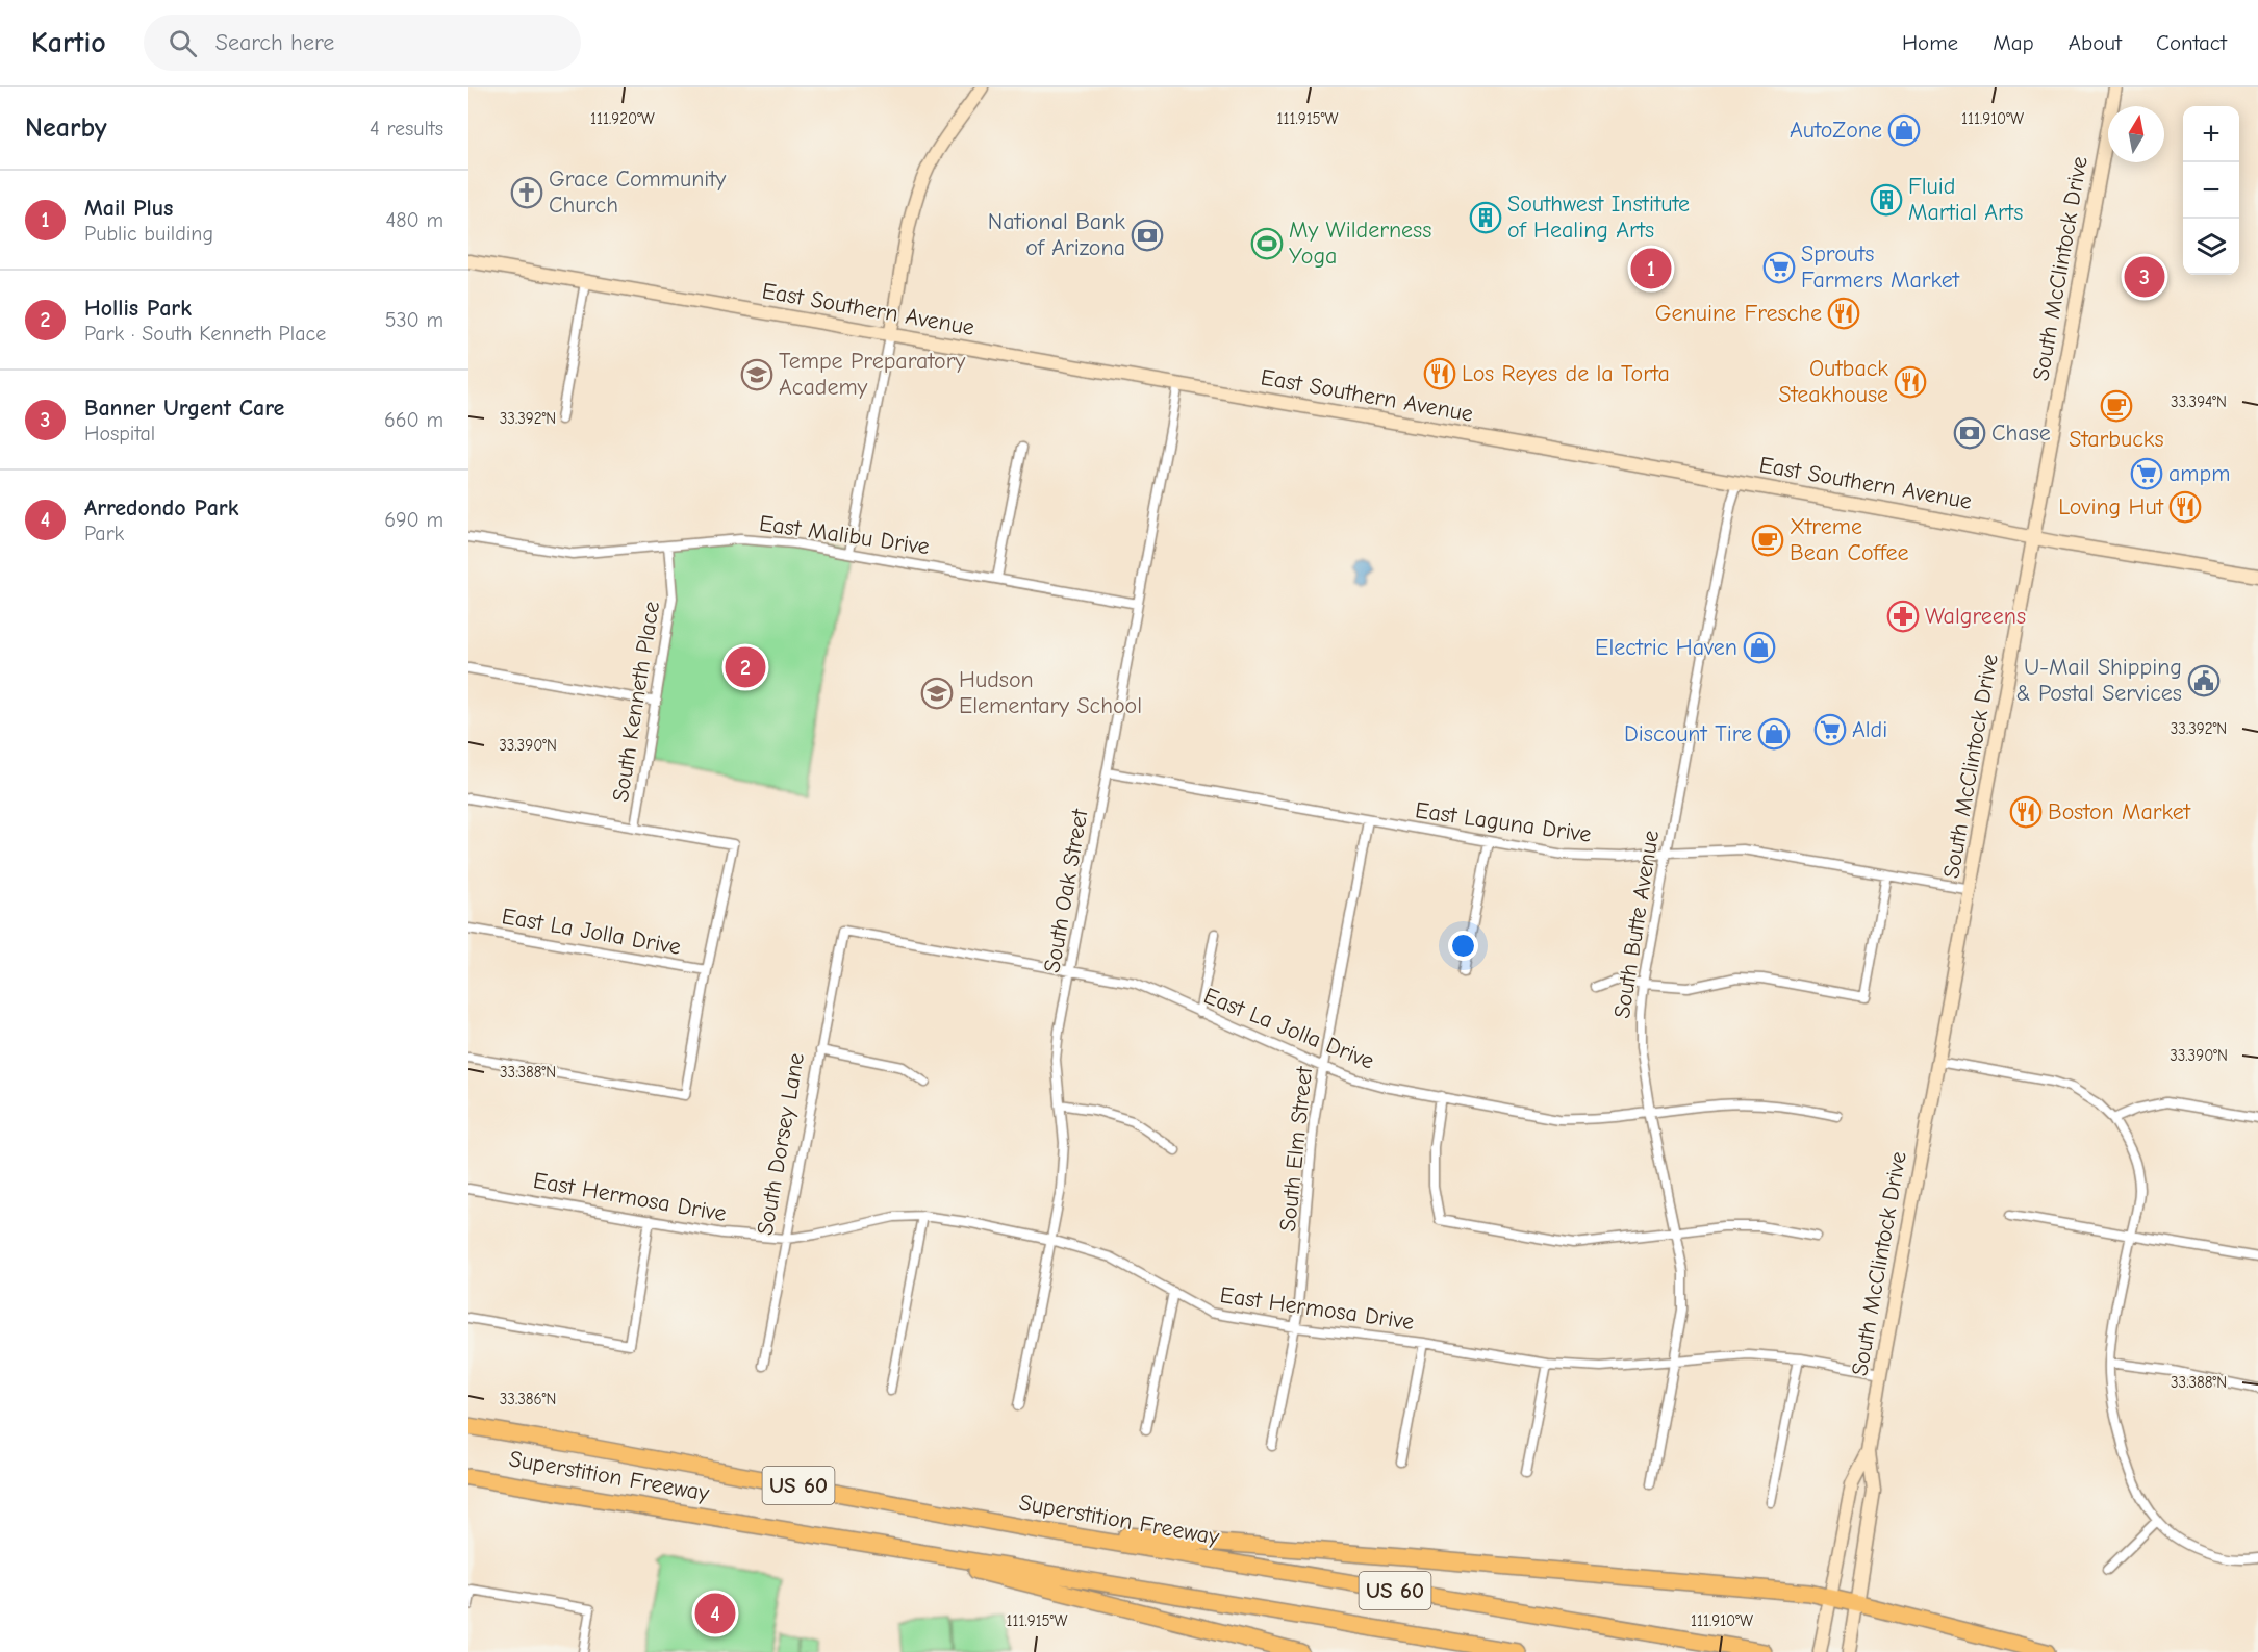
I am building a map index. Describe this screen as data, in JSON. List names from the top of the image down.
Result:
{
  "streets": {
    "highway": ["Superstition Freeway", "US 60"],
    "main road": ["South McClintock Drive", "East Southern Avenue"],
    "street": [
      "East Malibu Drive",
      "South Kenneth Place",
      "East Laguna Drive",
      "South Oak Street",
      "South Butte Avenue",
      "East La Jolla Drive",
      "South Dorsey Lane",
      "South Elm Street",
      "East Hermosa Drive"
    ]
  },
  "crossings": [
    ["South McClintock Drive", "East Southern Avenue"],
    ["South McClintock Drive", "East Laguna Drive"],
    ["South McClintock Drive", "East Hermosa Drive"],
    ["East Southern Avenue", "South Oak Street"],
    ["East Southern Avenue", "South Butte Avenue"],
    ["East Malibu Drive", "South Kenneth Place"],
    ["East Malibu Drive", "South Oak Street"],
    ["East Laguna Drive", "South Oak Street"],
    ["East Laguna Drive", "South Butte Avenue"],
    ["East Laguna Drive", "South Elm Street"],
    ["South Oak Street", "East La Jolla Drive"],
    ["South Oak Street", "East Hermosa Drive"],
    ["South Butte Avenue", "East La Jolla Drive"],
    ["South Butte Avenue", "East Hermosa Drive"],
    ["East La Jolla Drive", "South Dorsey Lane"],
    ["East La Jolla Drive", "South Elm Street"],
    ["South Dorsey Lane", "East Hermosa Drive"],
    ["South Elm Street", "East Hermosa Drive"]
  ],
  "places": {
    "shop": ["AutoZone", "Electric Haven", "Discount Tire"],
    "church": ["Grace Community Church"],
    "building": ["Fluid Martial Arts", "Southwest Institute of Healing Arts"],
    "bank": ["National Bank of Arizona", "Chase"],
    "sports": ["My Wilderness Yoga"],
    "supermarket": ["Sprouts Farmers Market", "ampm", "Aldi"],
    "restaurant": [
      "Genuine Fresche",
      "Los Reyes de la Torta",
      "Outback Steakhouse",
      "Loving Hut",
      "Boston Market"
    ],
    "school or university": ["Tempe Preparatory Academy", "Hudson Elementary School"],
    "cafe": ["Starbucks", "Xtreme Bean Coffee"],
    "pharmacy": ["Walgreens"],
    "public building": ["U-Mail Shipping & Postal Services"]
  },
  "north": "top",
  "page": {
    "header": "Kartio",
    "search": "Search here",
    "nav": [
      "Home",
      "Map",
      "About",
      "Contact"
    ],
    "heading": ["Nearby", "4 results"],
    "map_buttons": ["+", "−"],
    "list": [
      {
        "mark": "1",
        "name": "Mail Plus",
        "note": "Public building",
        "value": "480 m"
      },
      {
        "mark": "2",
        "name": "Hollis Park",
        "note": "Park · South Kenneth Place",
        "value": "530 m"
      },
      {
        "mark": "3",
        "name": "Banner Urgent Care",
        "note": "Hospital",
        "value": "660 m"
      },
      {
        "mark": "4",
        "name": "Arredondo Park",
        "note": "Park",
        "value": "690 m"
      }
    ],
    "pins": [
      "1",
      "3",
      "2",
      "4"
    ]
  },
  "coordinates": [
    "111.915°W",
    "111.910°W",
    "111.920°W",
    "33.394°N",
    "33.392°N",
    "33.390°N",
    "33.388°N",
    "33.386°N"
  ]
}
